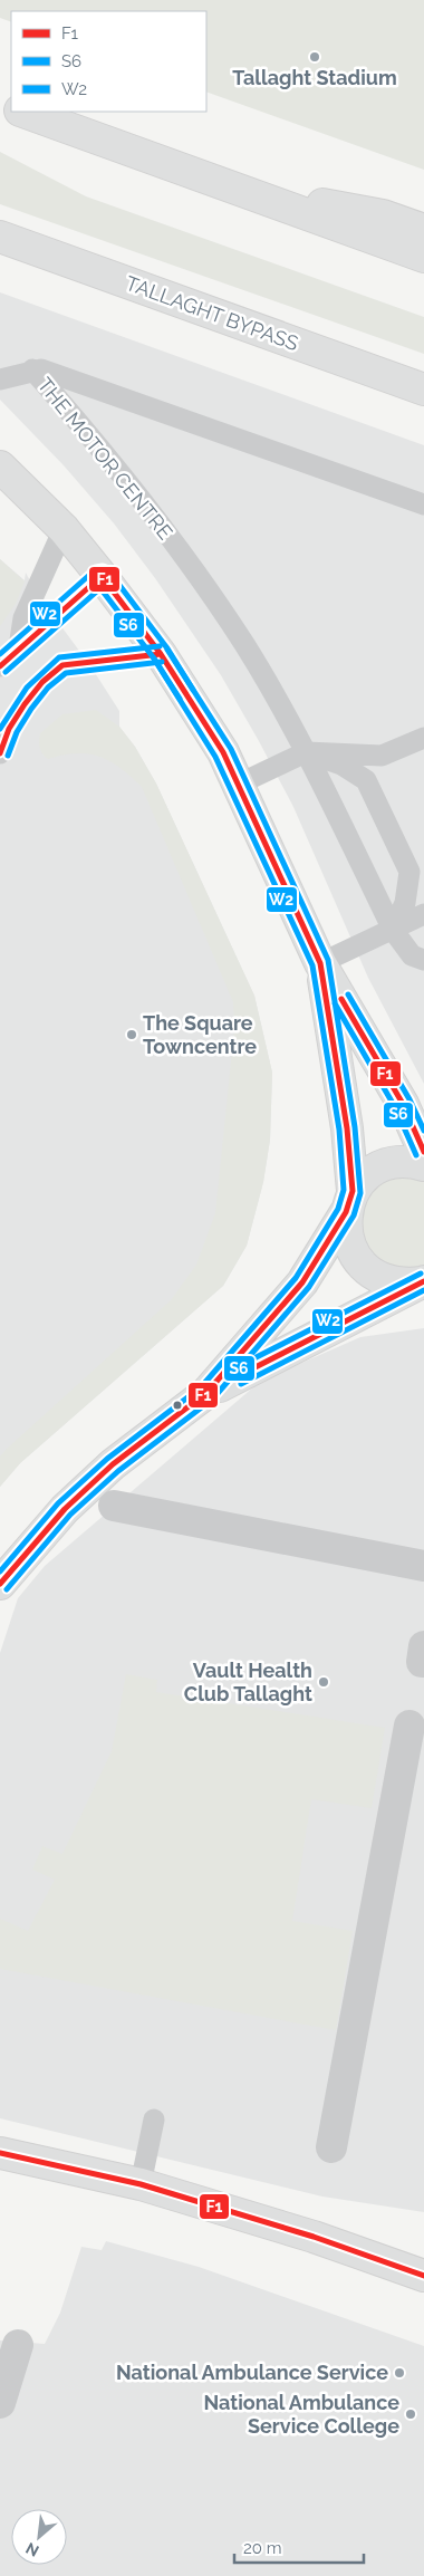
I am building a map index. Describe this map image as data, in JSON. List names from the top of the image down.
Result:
{
  "streets": {
    "street": ["TALLAGHT BYPASS"],
    "lane": ["THE MOTOR CENTRE"]
  },
  "places": [
    "Tallaght Stadium",
    "The Square Towncentre",
    "Vault Health Club Tallaght",
    "National Ambulance Service",
    "National Ambulance Service College"
  ],
  "lines": ["transit line W2", "transit line F1", "transit line S6"],
  "legend": ["F1", "S6", "W2"],
  "scale_bar": "20 m",
  "north": "bottom left"
}
